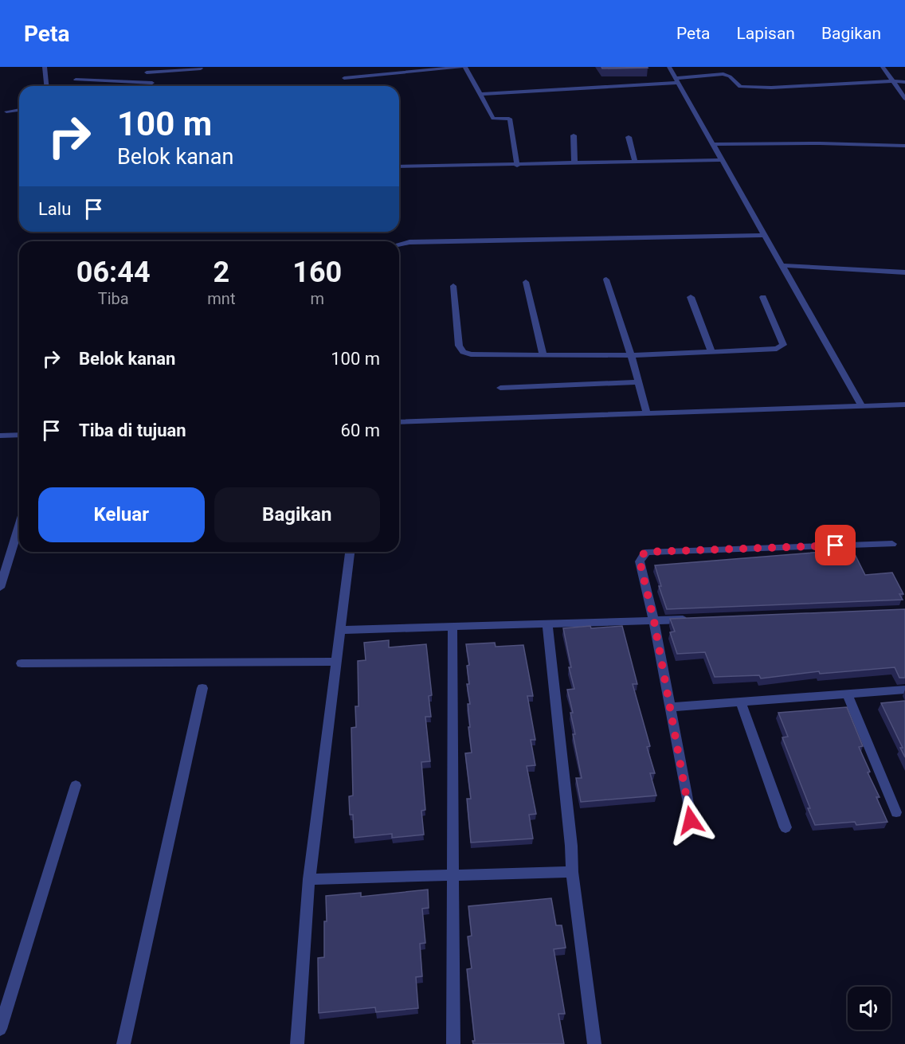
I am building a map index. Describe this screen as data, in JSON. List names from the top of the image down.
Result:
{
  "page": {
    "header": "Peta",
    "nav": ["Peta", "Lapisan", "Bagikan"],
    "turn": ["100 m", "Belok kanan"],
    "then": "Lalu",
    "eta": [
      "06:44",
      "Tiba",
      "2",
      "mnt",
      "160",
      "m"
    ],
    "list": [
      {
        "name": "Belok kanan",
        "value": "100 m"
      },
      {
        "name": "Tiba di tujuan",
        "value": "60 m"
      }
    ],
    "buttons": ["Keluar", "Bagikan"]
  }
}
